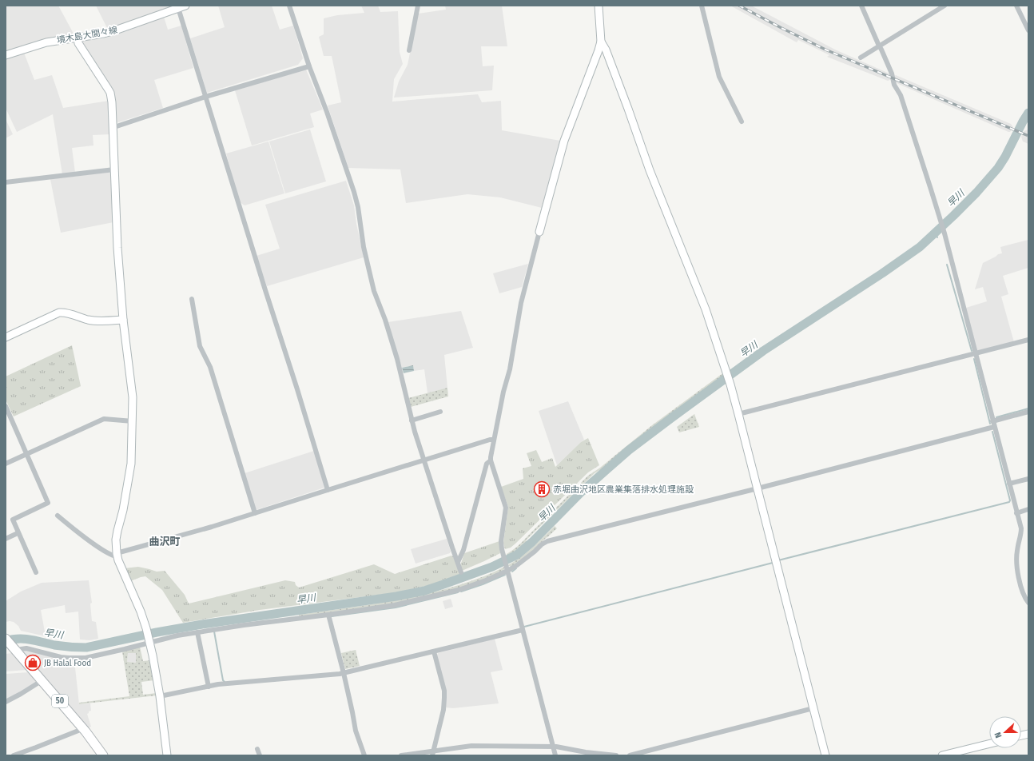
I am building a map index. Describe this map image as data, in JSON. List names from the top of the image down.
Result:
{
  "streets": {
    "highway": ["50"],
    "street": ["境木島大間々線"]
  },
  "districts": ["曲沢町"],
  "water": ["早川"],
  "places": {
    "building": ["赤堀曲沢地区農業集落排水処理施設"],
    "shop": ["JB Halal Food"]
  },
  "north": "left"
}
